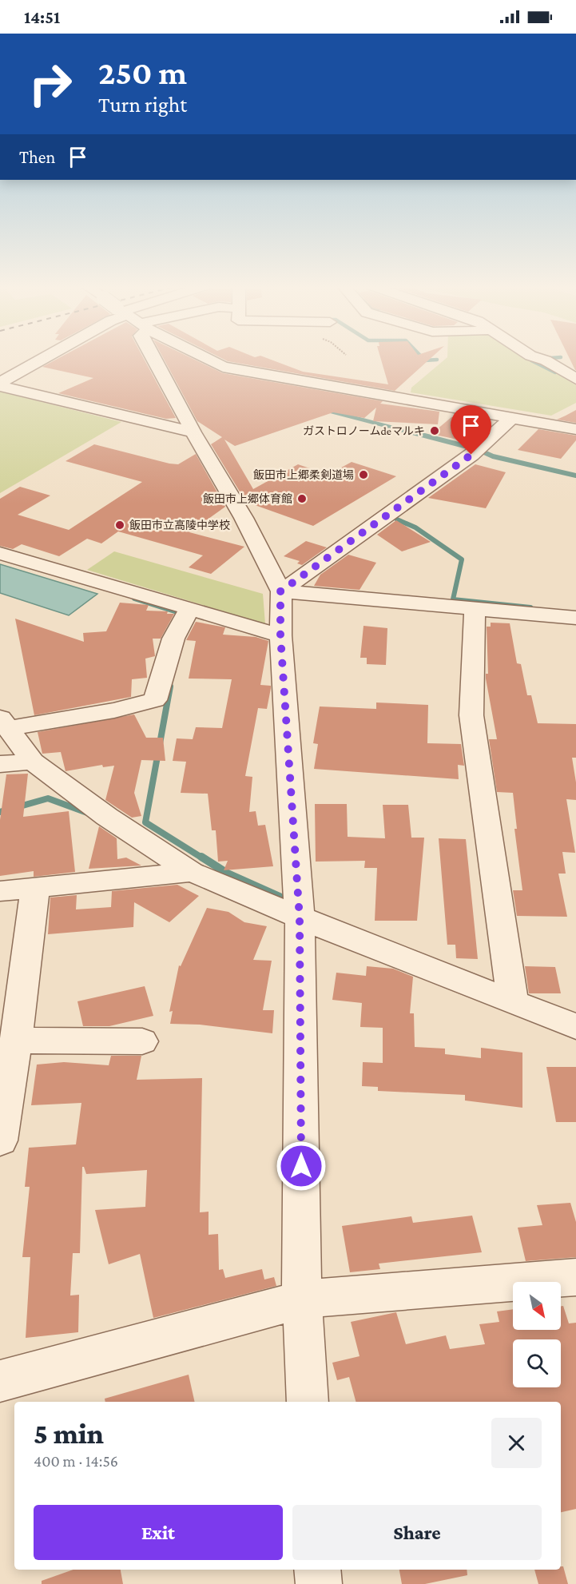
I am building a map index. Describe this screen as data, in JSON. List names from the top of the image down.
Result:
{
  "places": [
    "ガストロノームdeマルキ",
    "飯田市上郷柔剣道場",
    "飯田市上郷体育館",
    "飯田市立高陵中学校"
  ],
  "north": "bottom right",
  "page": {
    "status": "14:51",
    "turn": ["250 m", "Turn right"],
    "then": "Then",
    "heading": ["5 min", "400 m · 14:56"],
    "buttons": ["Exit", "Share"]
  }
}
